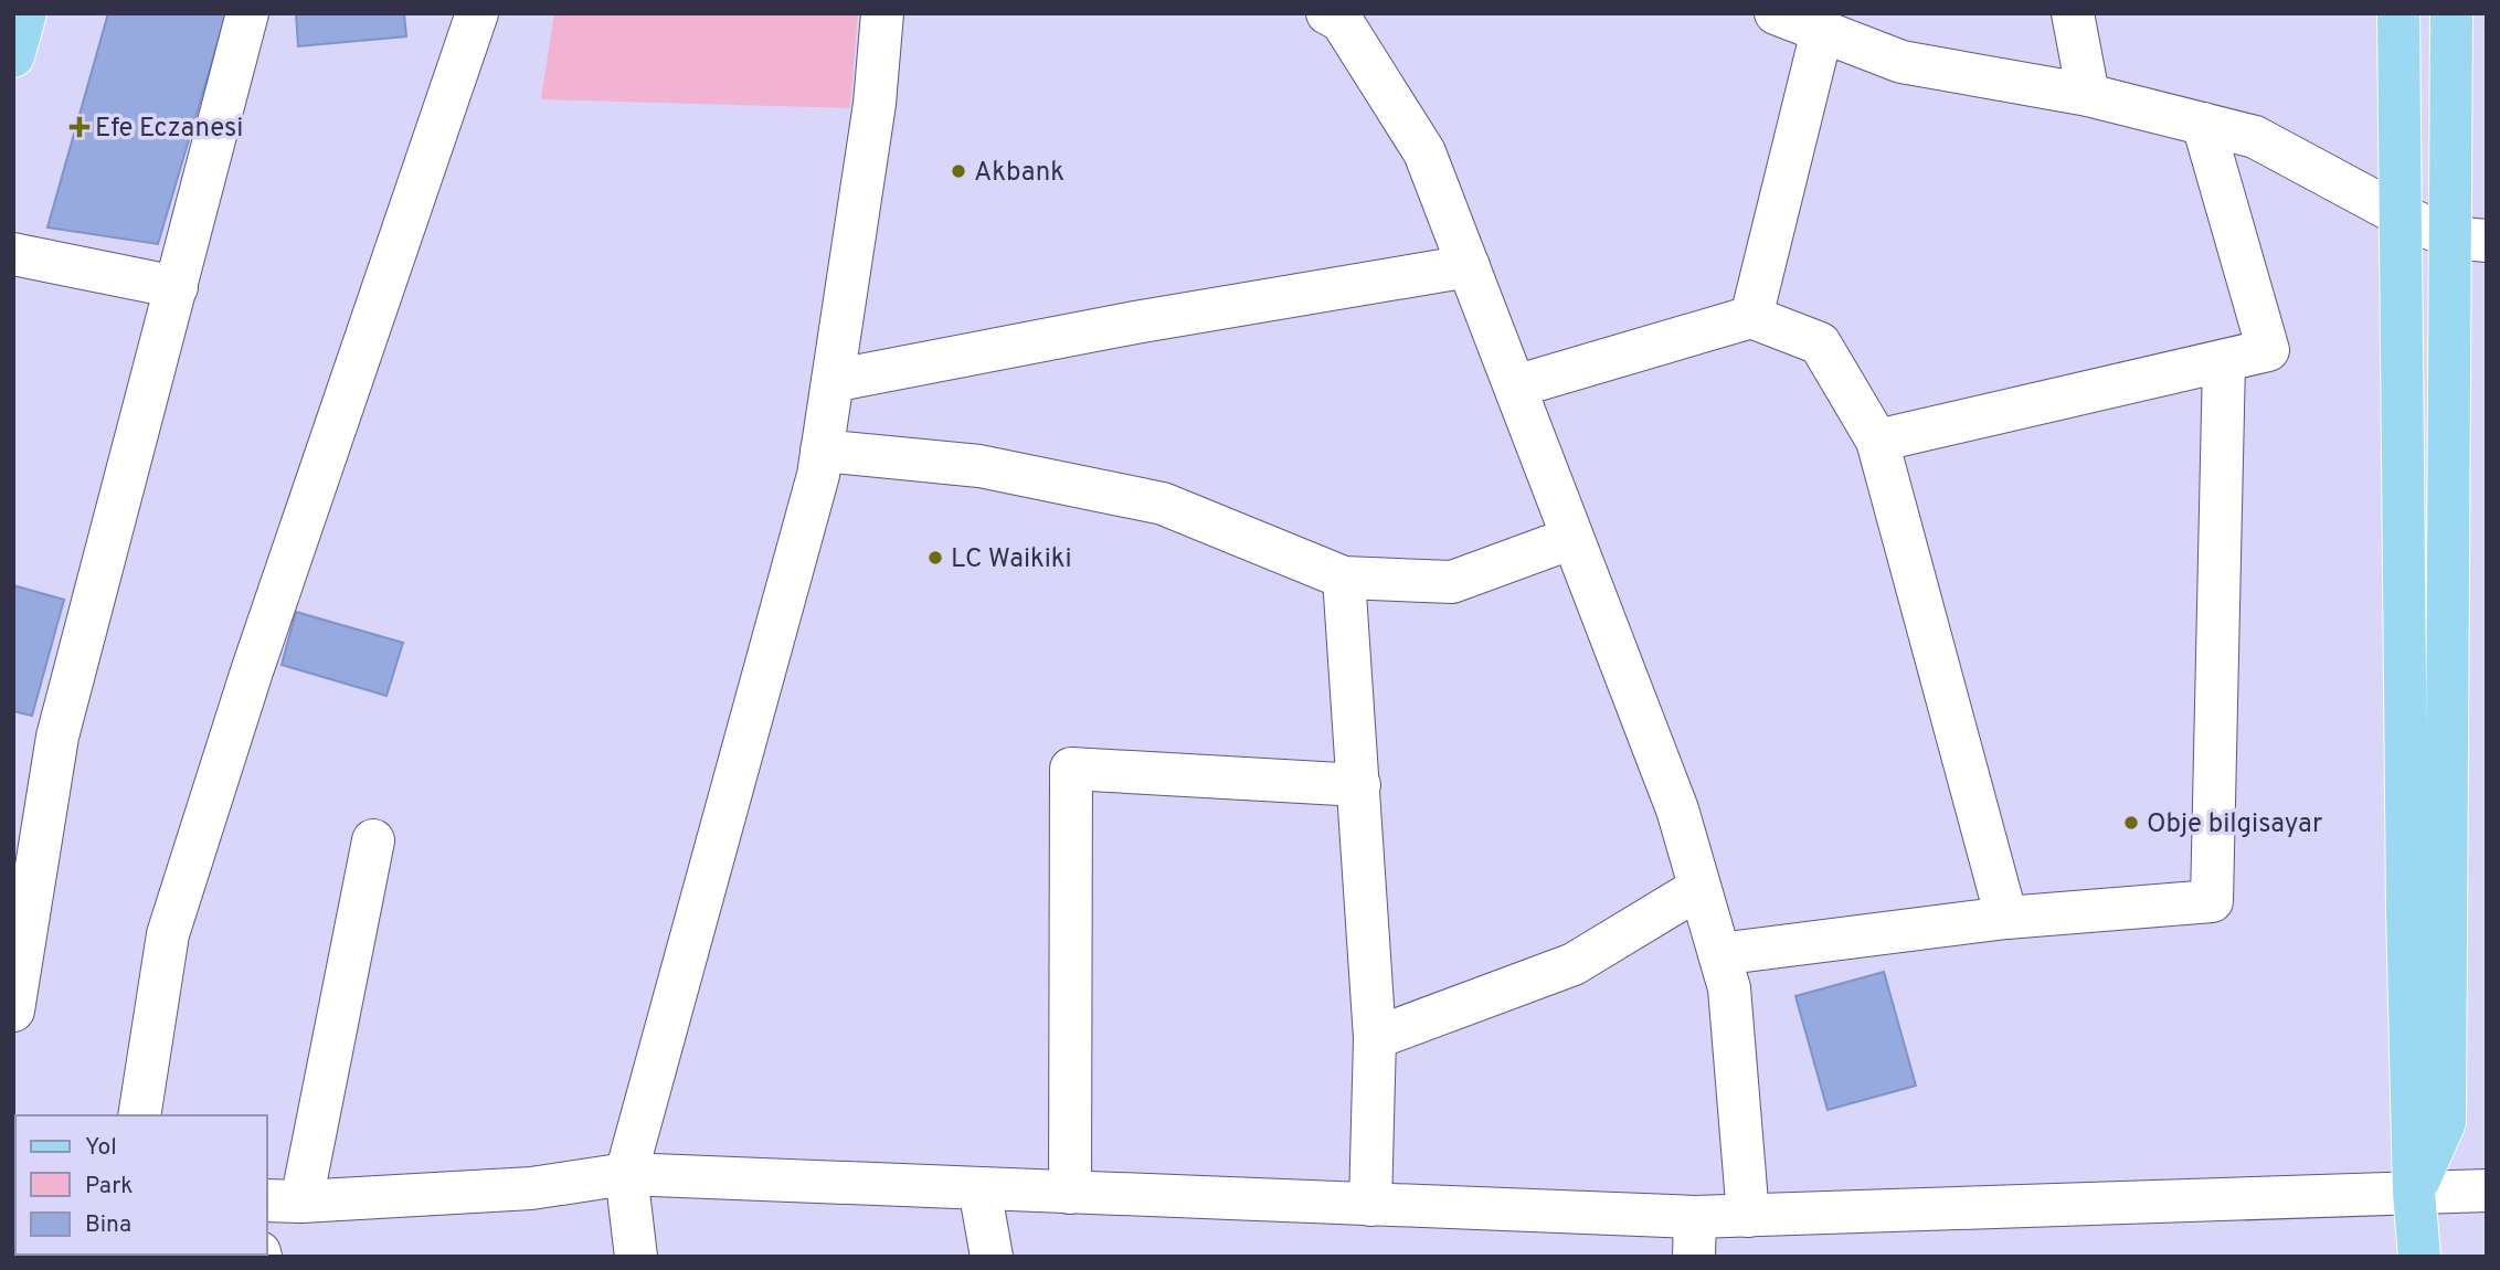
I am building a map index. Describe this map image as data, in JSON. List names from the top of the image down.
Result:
{
  "places": {
    "health": ["Efe Eczanesi"],
    "other": ["Akbank", "LC Waikiki", "Obje bilgisayar"]
  },
  "legend": ["Yol", "Park", "Bina"]
}
